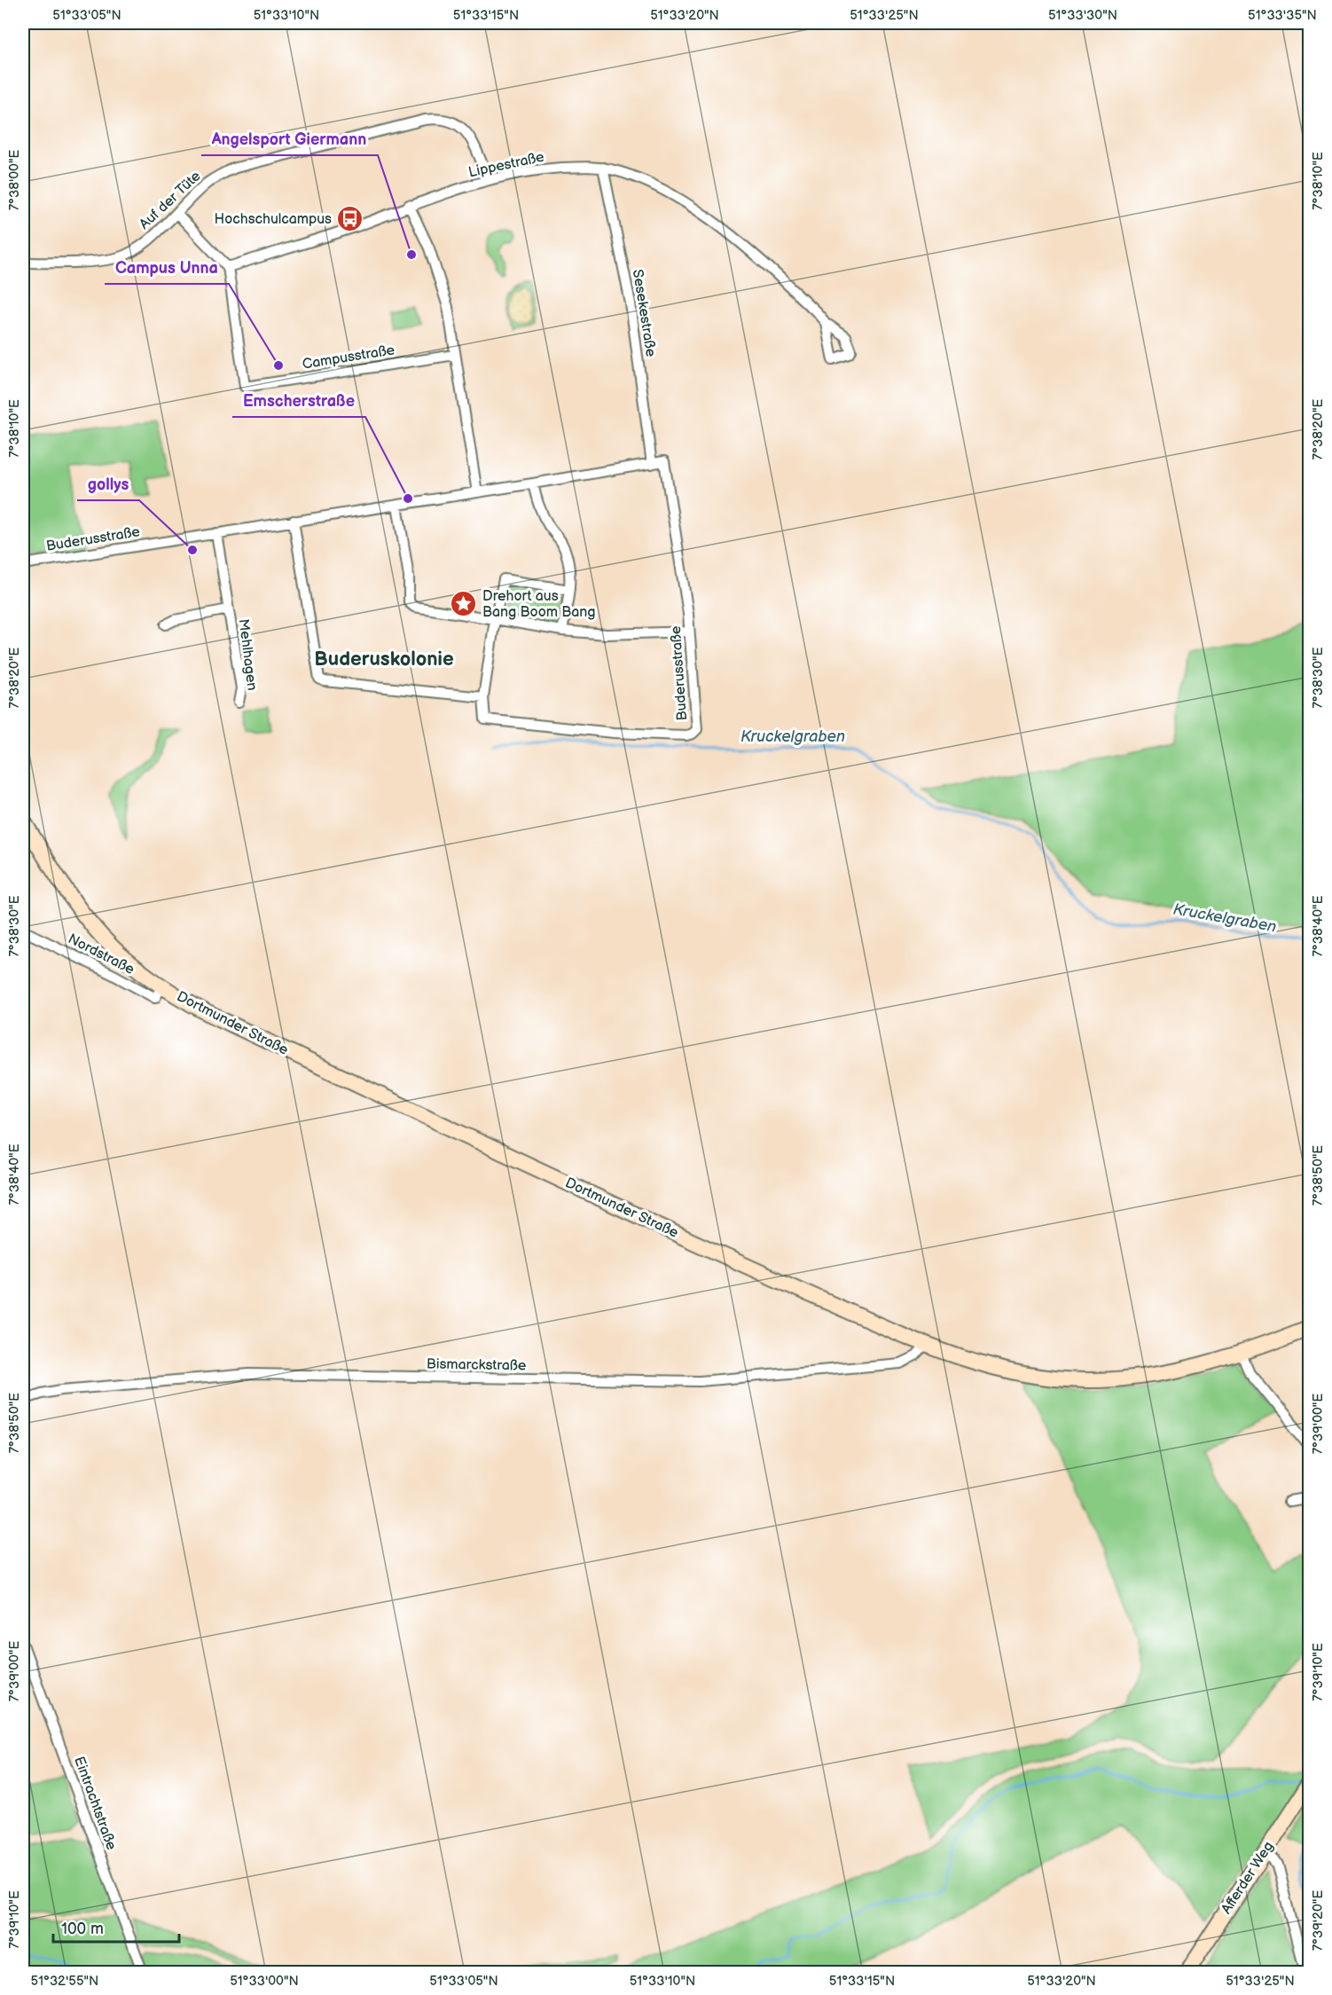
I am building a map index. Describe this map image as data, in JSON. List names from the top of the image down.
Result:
{
  "streets": {
    "main road": ["Dortmunder Straße", "Afferder Weg"],
    "street": [
      "Lippestraße",
      "Auf der Tüte",
      "Sesekestraße",
      "Campusstraße",
      "Buderusstraße",
      "Mehlhagen",
      "Nordstraße",
      "Bismarckstraße",
      "Eintrachtstraße"
    ]
  },
  "crossings": [
    ["Lippestraße", "Auf der Tüte"],
    ["Lippestraße", "Sesekestraße"],
    ["Lippestraße", "Campusstraße"],
    ["Sesekestraße", "Buderusstraße"],
    ["Buderusstraße", "Mehlhagen"],
    ["Nordstraße", "Dortmunder Straße"],
    ["Dortmunder Straße", "Bismarckstraße"]
  ],
  "districts": ["Buderuskolonie"],
  "water": ["Kruckelgraben"],
  "places": {
    "bus stop": ["Hochschulcampus"],
    "other": [
      "Angelsport Giermann",
      "Campus Unna",
      "Emscherstraße",
      "gollys"
    ],
    "place": ["Drehort aus Bang Boom Bang"]
  },
  "scale_bar": "100 m",
  "coordinates": [
    "51°33'05\"N",
    "51°33'10\"N",
    "51°33'15\"N",
    "51°33'20\"N",
    "51°33'25\"N",
    "51°33'30\"N",
    "51°33'35\"N",
    "7°38'00\"E",
    "7°38'10\"E",
    "7°38'20\"E",
    "7°38'30\"E",
    "7°38'40\"E",
    "7°38'50\"E",
    "7°39'00\"E",
    "7°39'10\"E",
    "7°39'20\"E",
    "51°32'55\"N",
    "51°33'00\"N"
  ]
}
